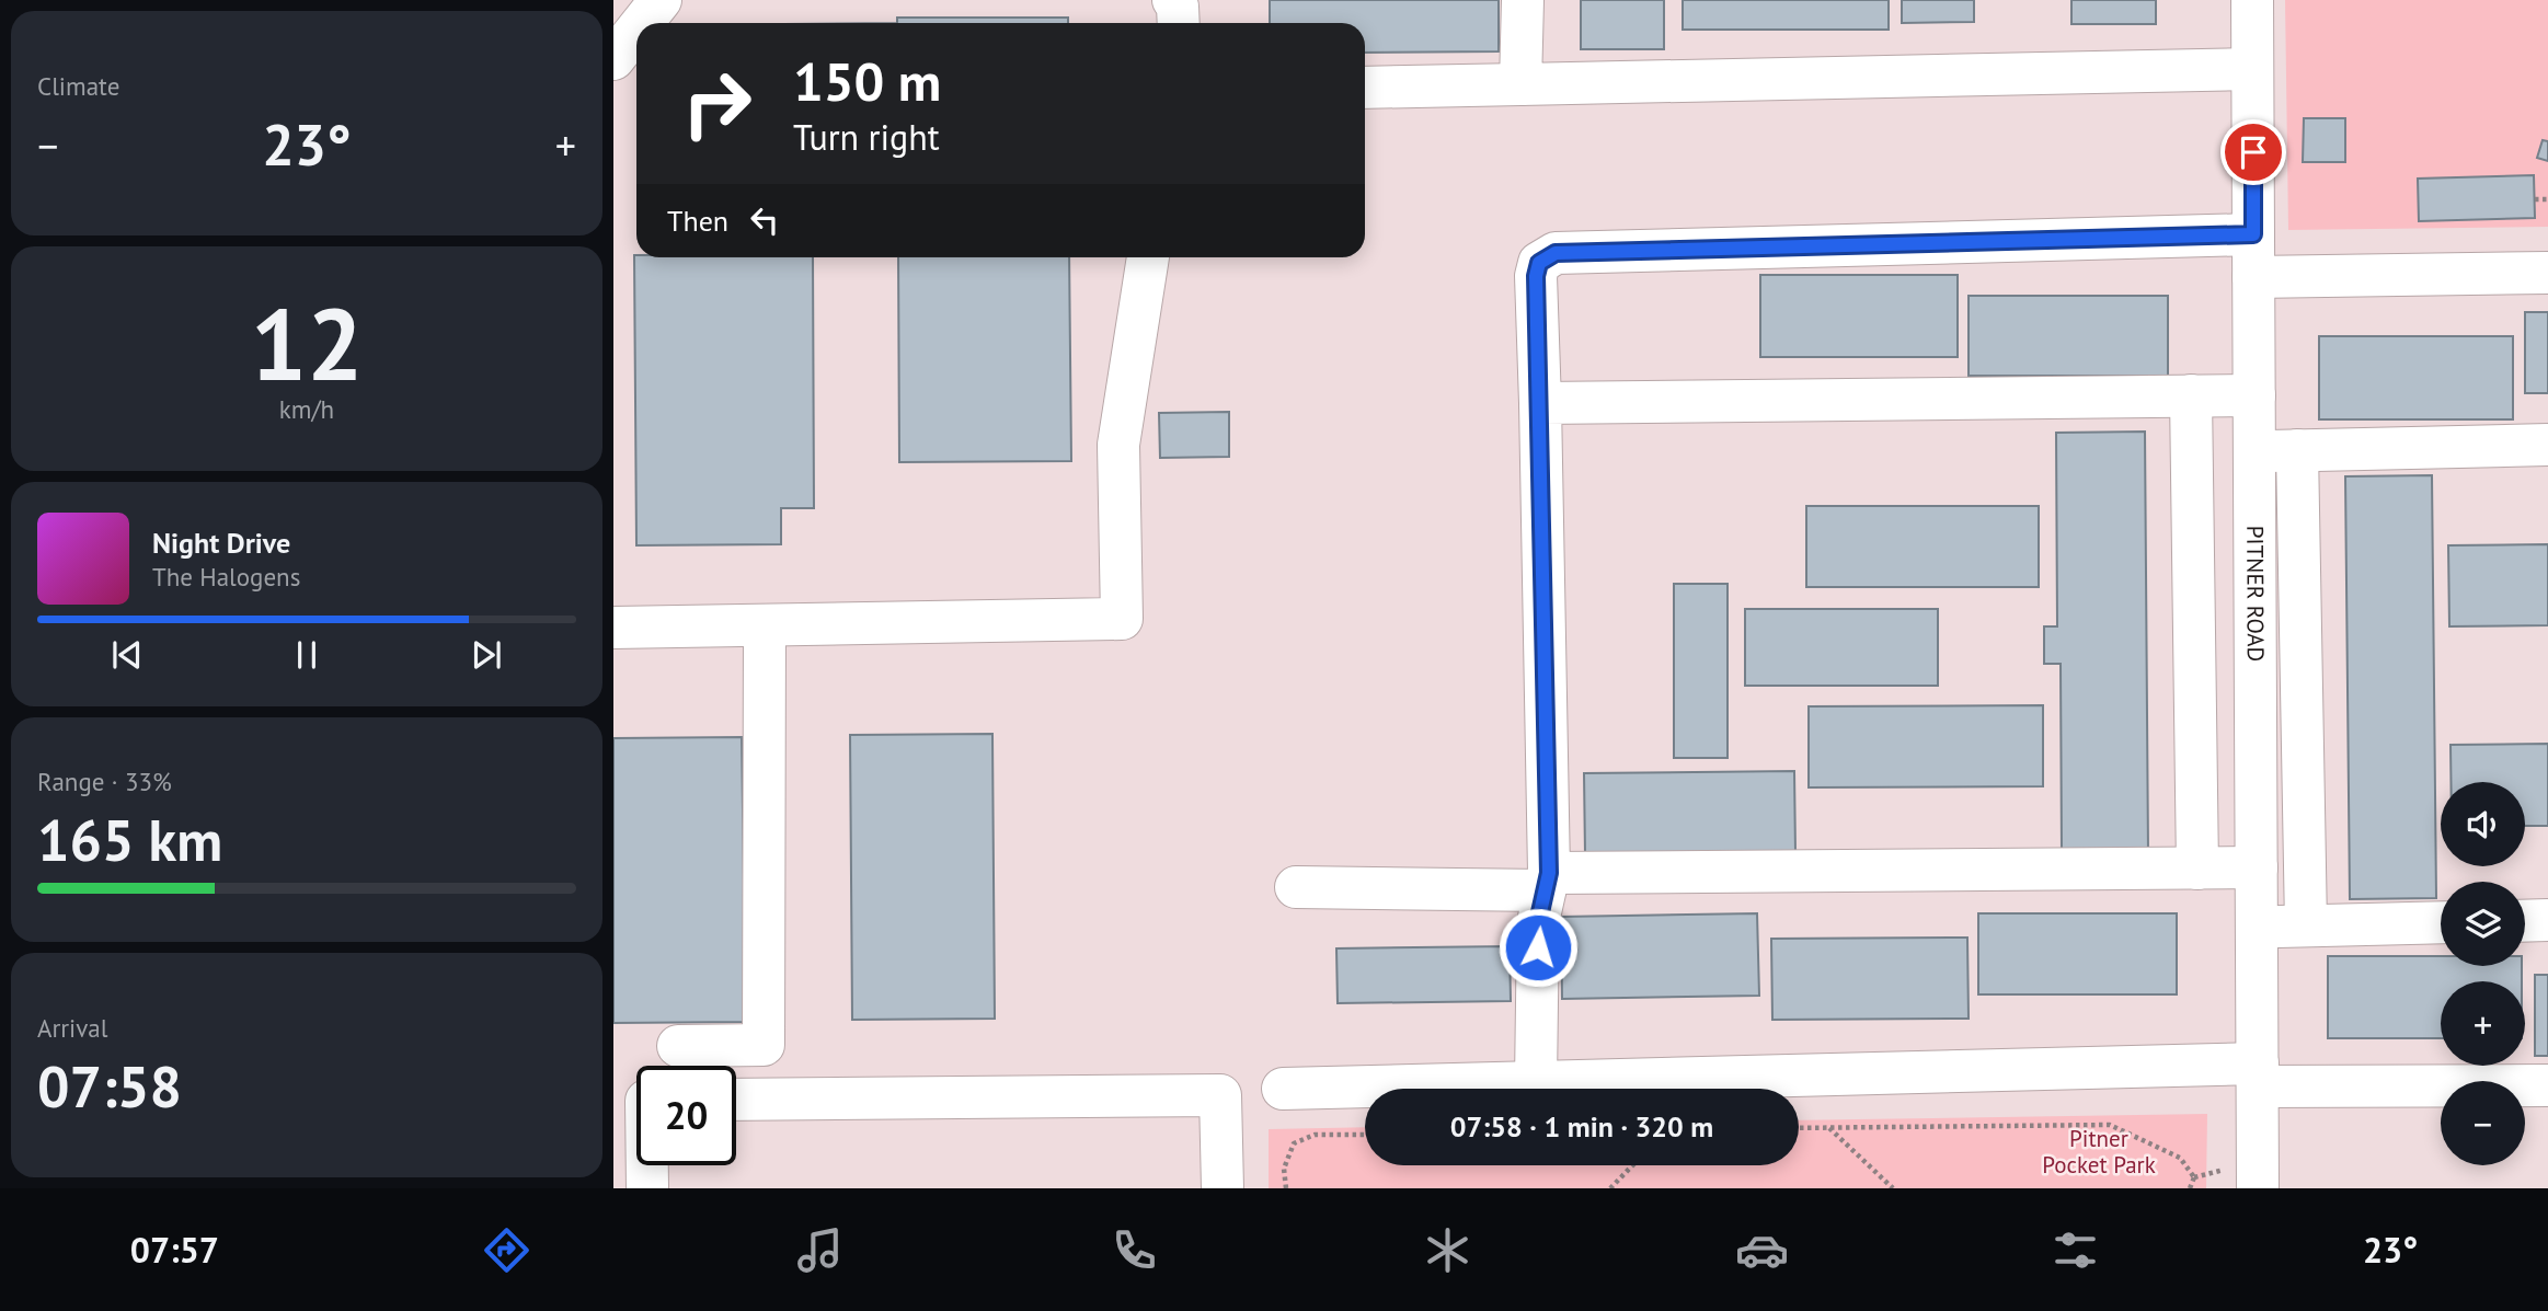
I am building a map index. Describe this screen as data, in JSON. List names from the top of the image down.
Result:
{
  "streets": {
    "street": ["PITNER ROAD"]
  },
  "parks": ["Pitner Pocket Park"],
  "page": {
    "tile": [
      "Climate",
      ["12", "km/h"],
      ["Range · 33%", "165 km"],
      ["Arrival", "07:58"]
    ],
    "turn": ["150 m", "Turn right"],
    "heat": ["−", "23°", "+"],
    "then": "Then",
    "song": ["Night Drive", "The Halogens"],
    "map_buttons": ["+", "−"],
    "limit": "20",
    "trip": "07:58 · 1 min · 320 m",
    "tabs": ["07:57", "23°"]
  }
}
